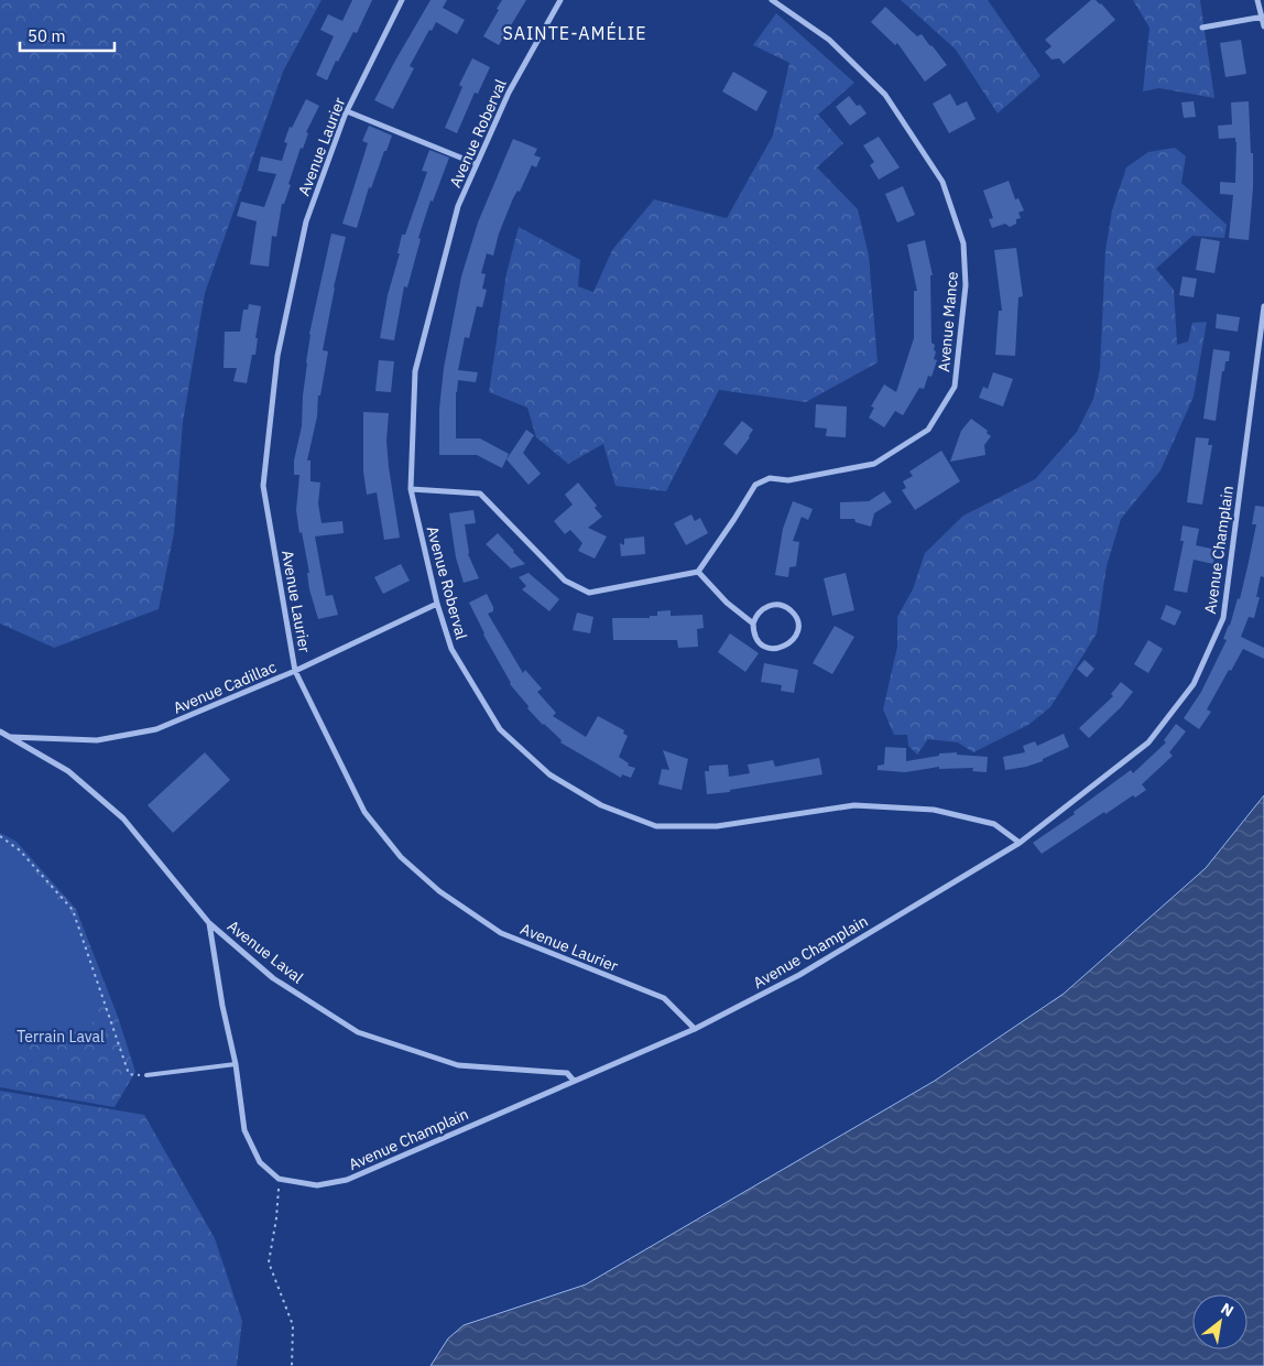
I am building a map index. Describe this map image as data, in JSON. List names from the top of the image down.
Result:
{
  "streets": {
    "street": [
      "Avenue Roberval",
      "Avenue Laurier",
      "Avenue Mance",
      "Avenue Champlain",
      "Avenue Cadillac",
      "Avenue Laval"
    ]
  },
  "crossings": [
    ["Avenue Roberval", "Avenue Champlain"],
    ["Avenue Roberval", "Avenue Cadillac"],
    ["Avenue Laurier", "Avenue Champlain"],
    ["Avenue Laurier", "Avenue Cadillac"],
    ["Avenue Champlain", "Avenue Laval"],
    ["Avenue Cadillac", "Avenue Laval"]
  ],
  "districts": ["SAINTE-AMÉLIE"],
  "parks": ["Terrain Laval"],
  "scale_bar": "50 m",
  "north": "top right"
}
